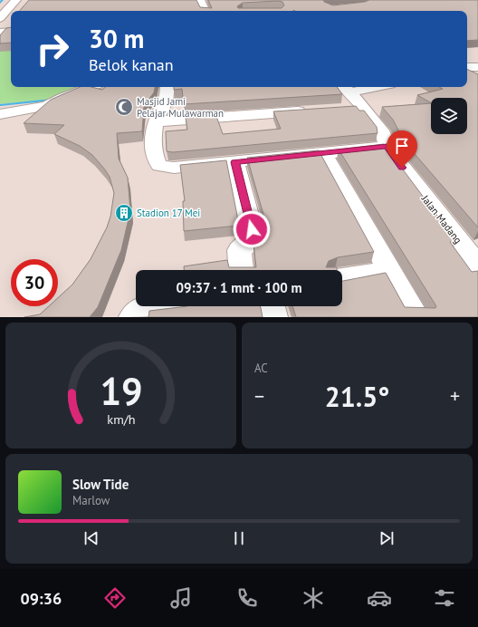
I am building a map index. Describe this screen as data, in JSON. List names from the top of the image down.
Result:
{
  "streets": {
    "street": ["Jalan Madang"]
  },
  "places": {
    "mosque": ["Masjid Jami Pelajar Mulawarman"],
    "building": ["Stadion 17 Mei"]
  },
  "page": {
    "turn": ["30 m", "Belok kanan"],
    "limit": "30",
    "trip": "09:37 · 1 mnt · 100 m",
    "tile": "AC",
    "heat": ["−", "21.5°", "+"],
    "song": ["Slow Tide", "Marlow"],
    "tabs": "09:36",
    "gauge": ["19", "km/h"]
  }
}
